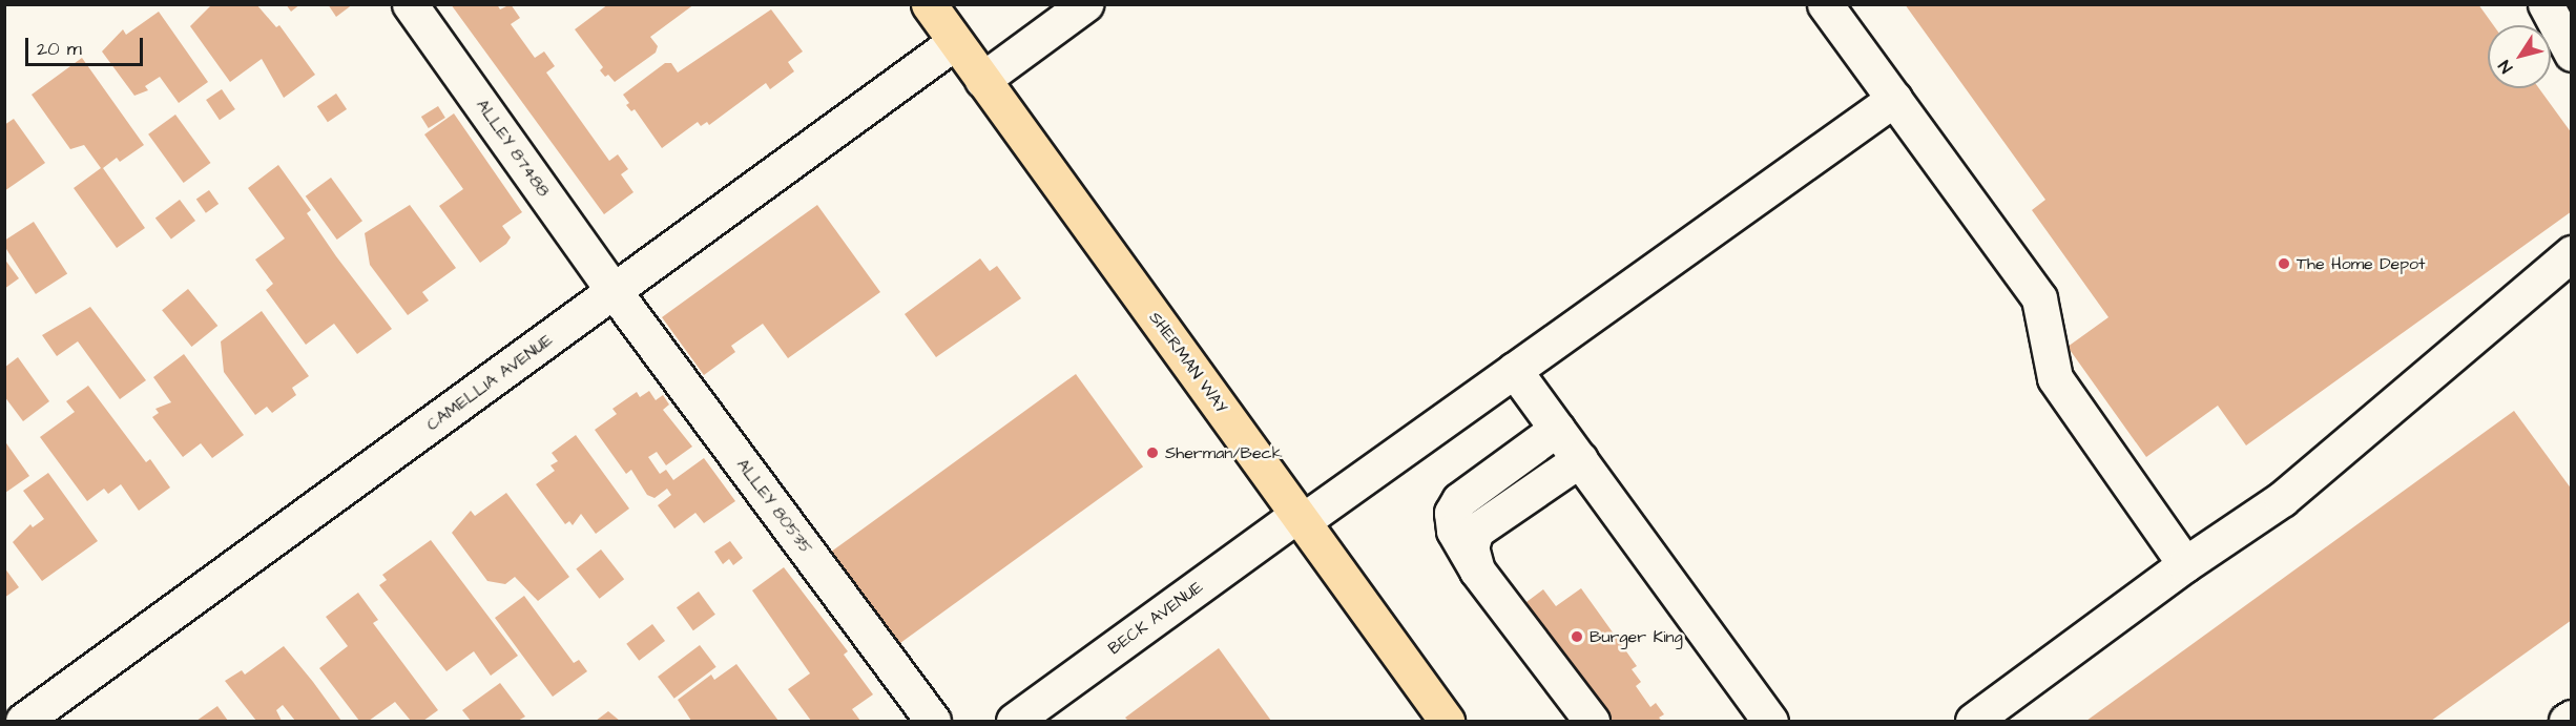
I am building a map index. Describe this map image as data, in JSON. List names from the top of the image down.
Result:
{
  "streets": {
    "main road": ["SHERMAN WAY"],
    "street": [
      "ALLEY 87488",
      "CAMELLIA AVENUE",
      "ALLEY 80535",
      "BECK AVENUE"
    ]
  },
  "crossings": [
    ["ALLEY 87488", "CAMELLIA AVENUE"],
    ["ALLEY 87488", "ALLEY 80535"],
    ["SHERMAN WAY", "CAMELLIA AVENUE"],
    ["SHERMAN WAY", "BECK AVENUE"],
    ["CAMELLIA AVENUE", "ALLEY 80535"]
  ],
  "places": ["The Home Depot", "Sherman/Beck", "Burger King"],
  "scale_bar": "20 m",
  "north": "bottom left"
}
